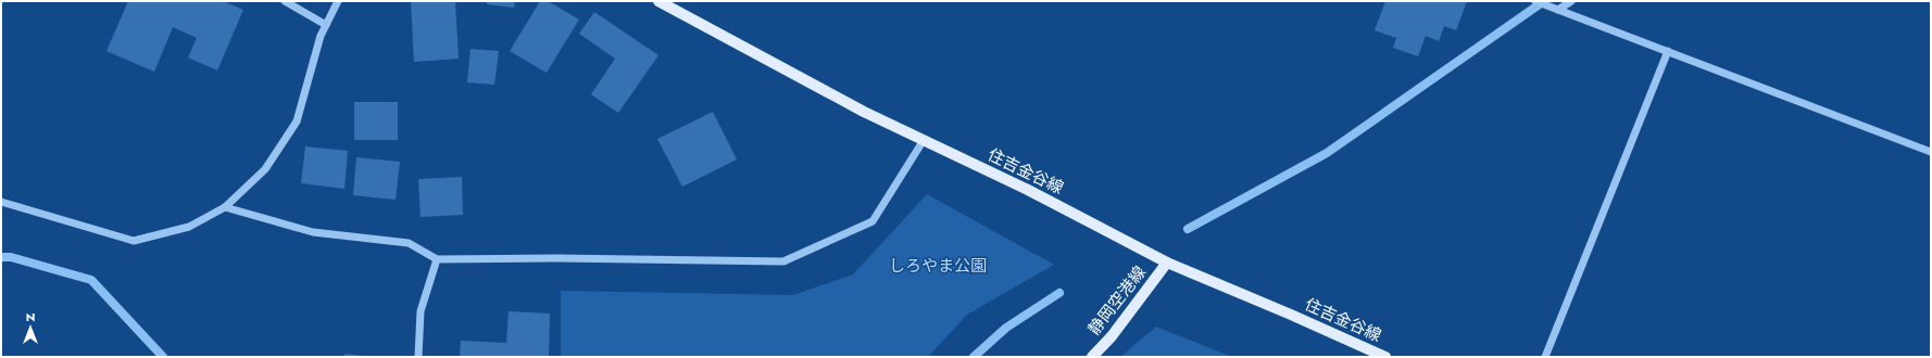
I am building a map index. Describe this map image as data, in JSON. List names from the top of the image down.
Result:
{
  "streets": {
    "main road": ["住吉金谷線", "静岡空港線"]
  },
  "crossings": [
    ["住吉金谷線", "静岡空港線"]
  ],
  "parks": ["しろやま公園"],
  "north": "top"
}
